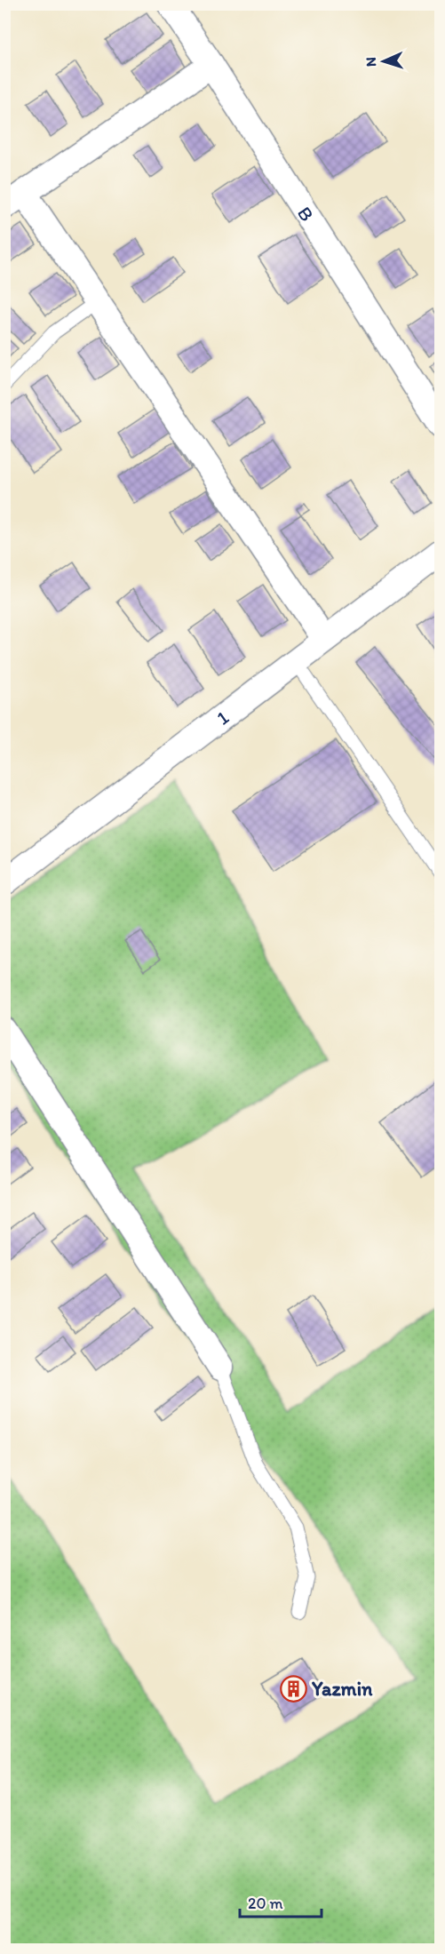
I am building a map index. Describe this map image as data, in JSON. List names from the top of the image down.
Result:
{
  "streets": {
    "street": ["B", "1"]
  },
  "places": {
    "building": ["Yazmin"]
  },
  "scale_bar": "20 m",
  "north": "left"
}
